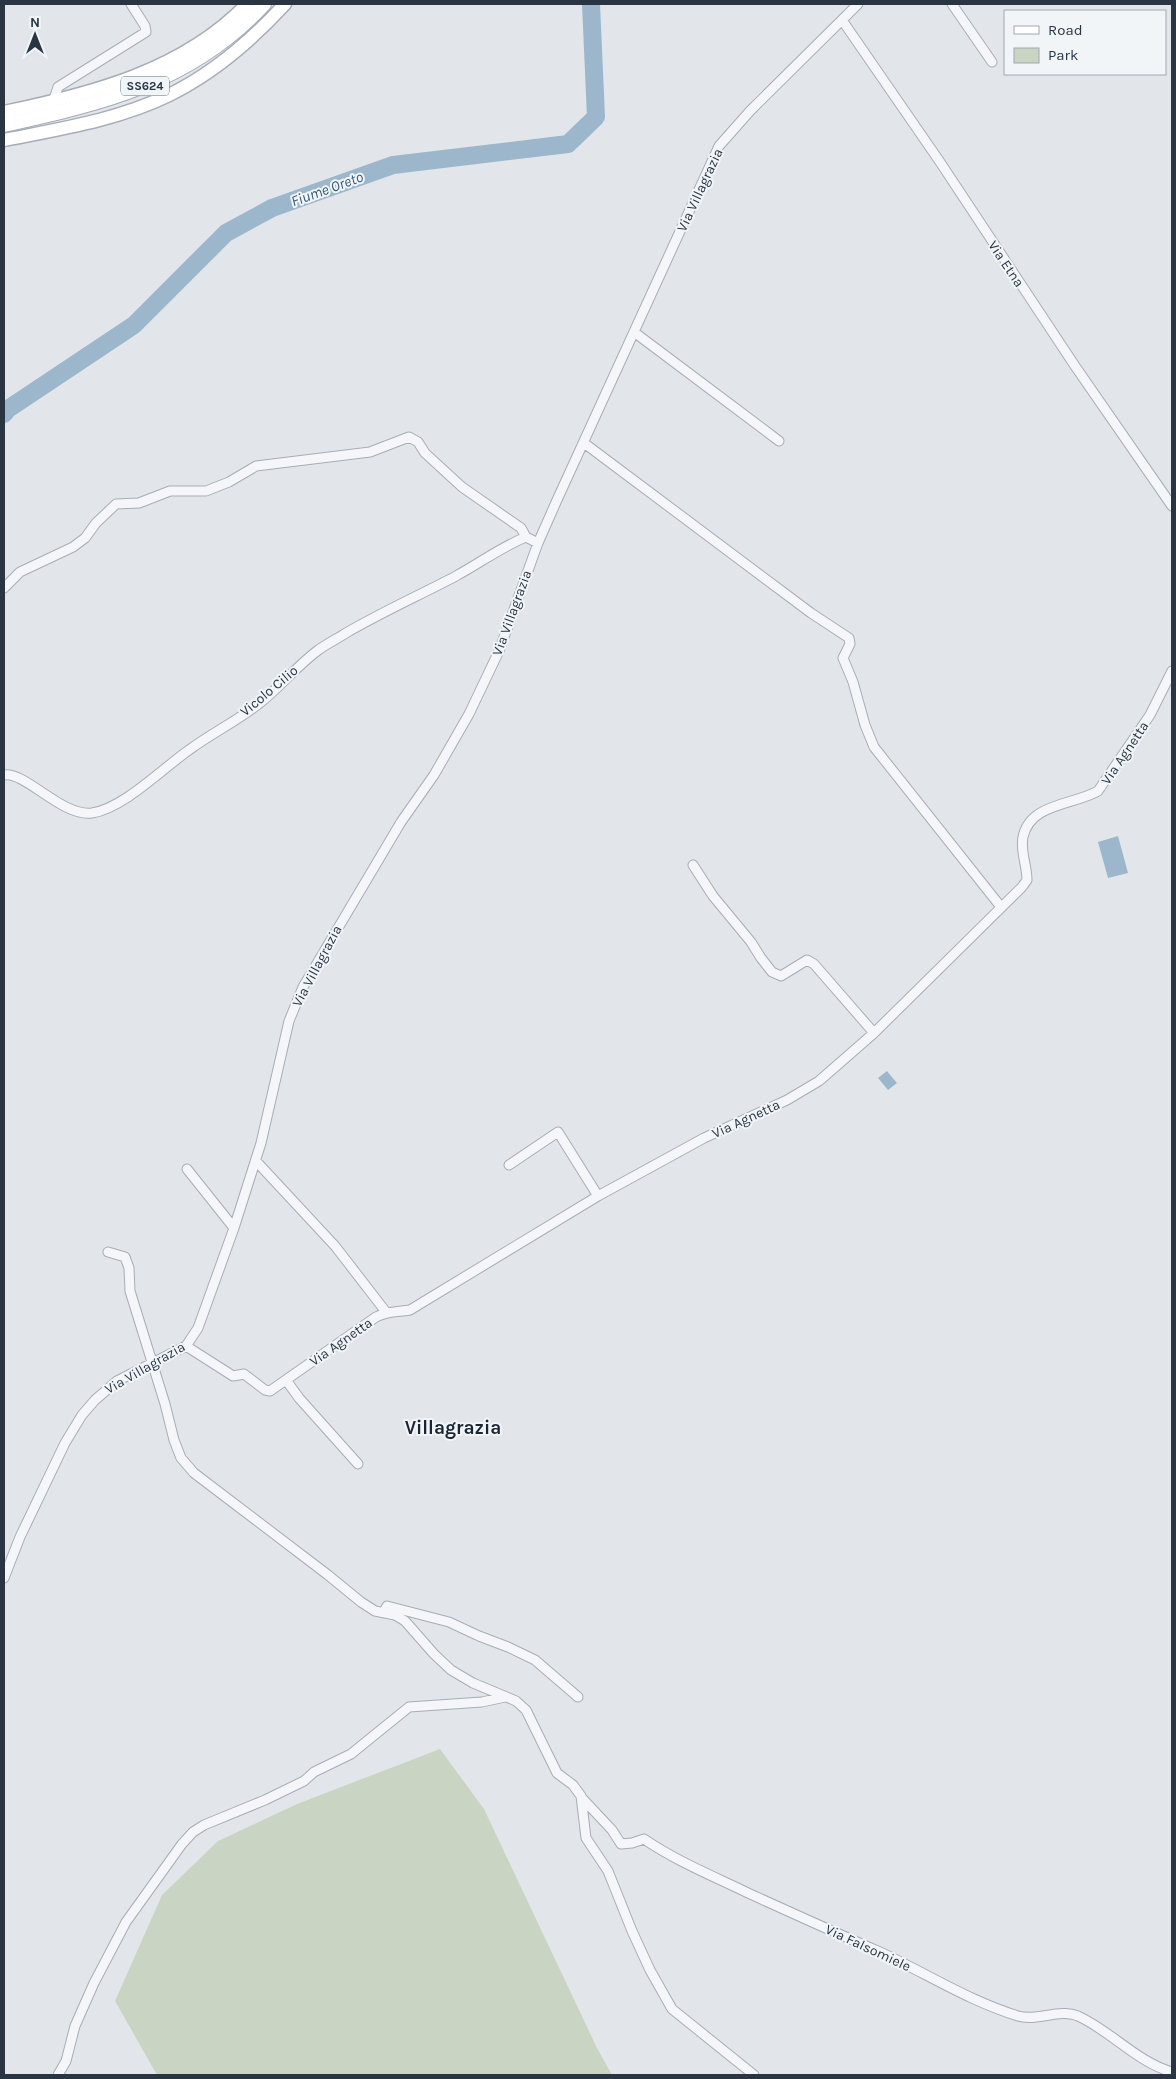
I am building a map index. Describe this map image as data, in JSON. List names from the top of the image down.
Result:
{
  "streets": {
    "main road": ["SS624"],
    "street": [
      "Via Villagrazia",
      "Via Etna",
      "Vicolo Cilio",
      "Via Agnetta",
      "Via Falsomiele"
    ]
  },
  "crossings": [
    ["Via Villagrazia", "Via Etna"],
    ["Via Villagrazia", "Via Agnetta"]
  ],
  "districts": ["Villagrazia"],
  "water": ["Fiume Oreto"],
  "legend": ["Road", "Park"],
  "north": "top"
}
